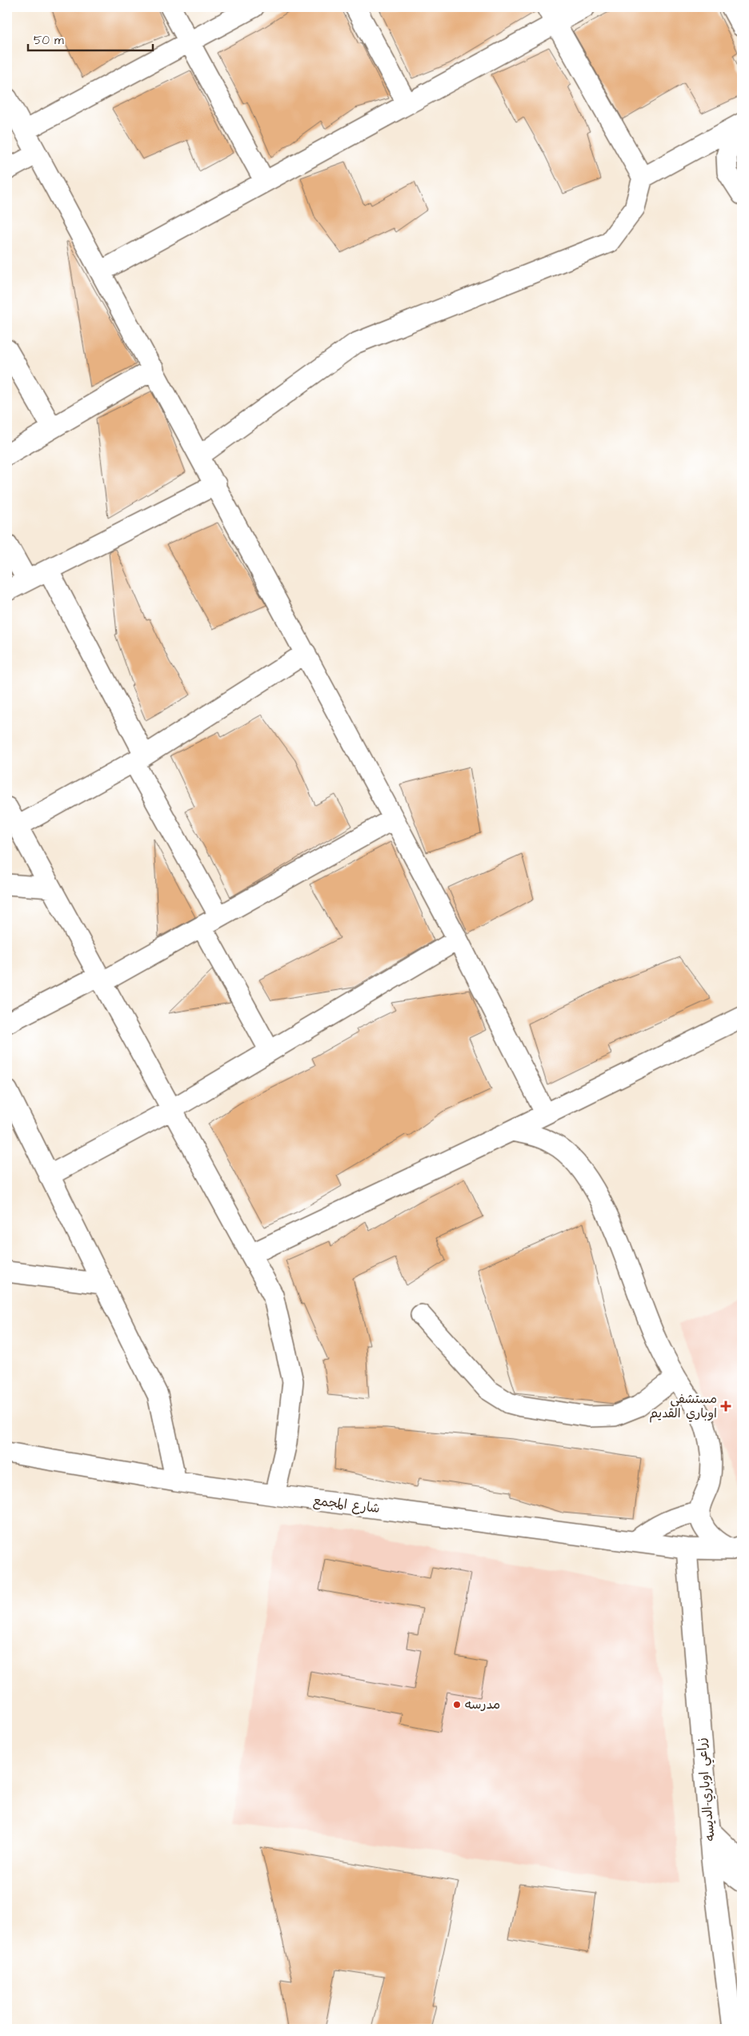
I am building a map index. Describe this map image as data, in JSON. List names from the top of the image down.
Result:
{
  "streets": {
    "street": ["شارع المجمع", "زراعي اوباري-الديسه"]
  },
  "crossings": [
    ["شارع المجمع", "زراعي اوباري-الديسه"]
  ],
  "places": {
    "health": ["مستشفي اوباري القديم"],
    "other": ["مدرسه"]
  },
  "scale_bar": "50 m"
}
